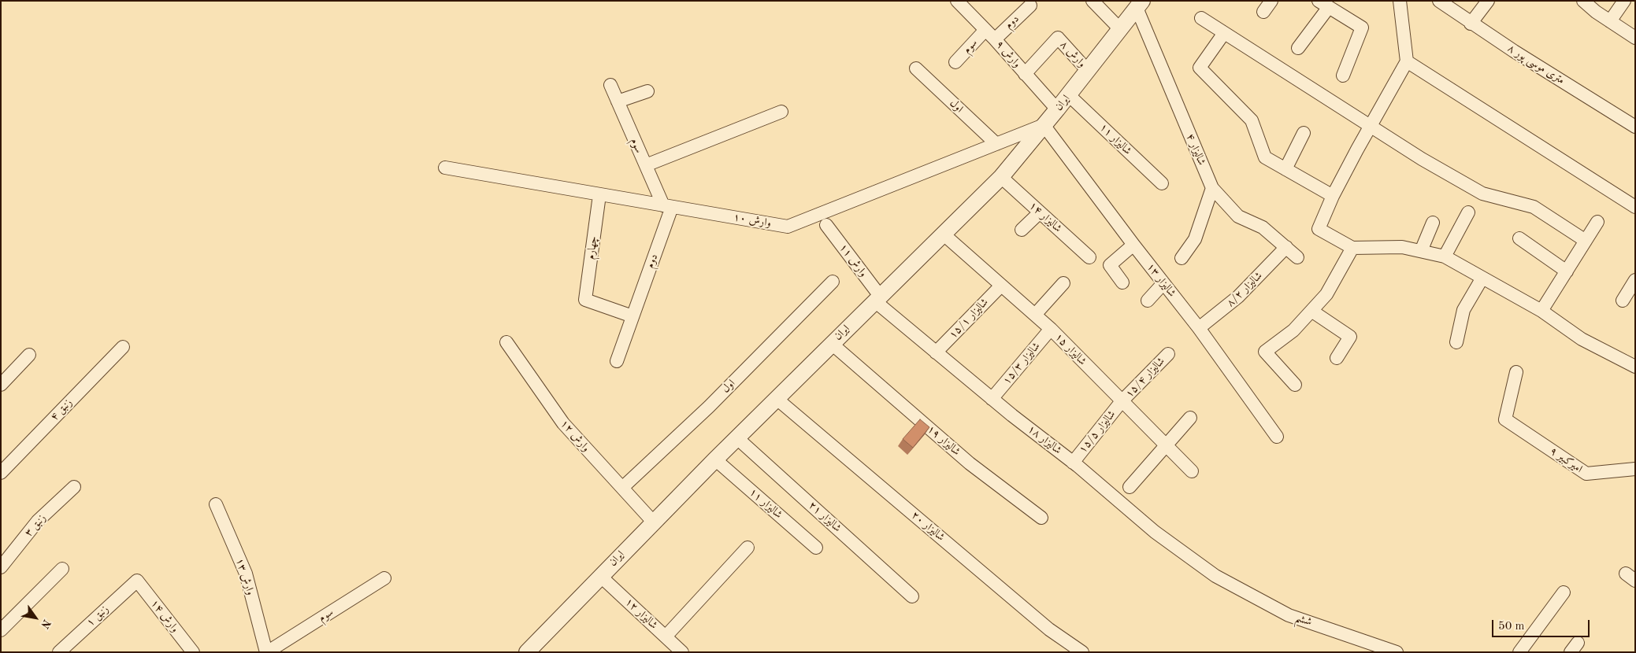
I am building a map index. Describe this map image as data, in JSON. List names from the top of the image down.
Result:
{
  "streets": {
    "street": [
      "دوم",
      "سوم",
      "وارش ۹",
      "وارش ۸",
      "۸ متری موسی پور",
      "ایران",
      "اول",
      "شالیزار ۱۱",
      "شالیزار ۴",
      "شالیزار ۱۴",
      "وارش ۱۰",
      "چهارم",
      "وارش ۱۱",
      "شالیزار ۱۳",
      "شالیزار ۸/۲",
      "شالیزار ۱۵/۱",
      "شالیزار ۱۵",
      "شالیزار ۱۵/۳",
      "شالیزار ۱۵/۴",
      "زنبق ۴",
      "شالیزار ۱۵/۵",
      "وارش ۱۲",
      "شالیزار ۱۸",
      "شالیزار ۱۹",
      "امیرکبیر ۹",
      "شالیزار ۲۱",
      "زنبق ۳",
      "شالیزار ۲۰",
      "وارش ۱۳",
      "شالیزار ۱۲",
      "زنبق ۱",
      "وارش ۱۴",
      "ششم"
    ]
  },
  "crossings": [
    ["دوم", "سوم"],
    ["دوم", "وارش ۹"],
    ["دوم", "وارش ۱۰"],
    ["دوم", "چهارم"],
    ["سوم", "وارش ۹"],
    ["سوم", "وارش ۱۰"],
    ["سوم", "وارش ۱۳"],
    ["وارش ۹", "وارش ۸"],
    ["وارش ۹", "ایران"],
    ["وارش ۸", "ایران"],
    ["ایران", "شالیزار ۱۱"],
    ["ایران", "شالیزار ۴"],
    ["ایران", "شالیزار ۱۴"],
    ["ایران", "وارش ۱۰"],
    ["ایران", "وارش ۱۱"],
    ["ایران", "شالیزار ۱۳"],
    ["ایران", "شالیزار ۱۵"],
    ["ایران", "وارش ۱۲"],
    ["ایران", "شالیزار ۱۸"],
    ["ایران", "شالیزار ۱۹"],
    ["ایران", "شالیزار ۲۱"],
    ["ایران", "شالیزار ۲۰"],
    ["ایران", "شالیزار ۱۲"],
    ["اول", "وارش ۱۰"],
    ["اول", "وارش ۱۲"],
    ["شالیزار ۴", "شالیزار ۸/۲"],
    ["وارش ۱۰", "چهارم"],
    ["وارش ۱۰", "شالیزار ۱۳"],
    ["وارش ۱۱", "شالیزار ۱۸"],
    ["شالیزار ۱۳", "شالیزار ۸/۲"],
    ["شالیزار ۱۵/۱", "شالیزار ۱۵"],
    ["شالیزار ۱۵/۱", "شالیزار ۱۸"],
    ["شالیزار ۱۵", "شالیزار ۱۵/۳"],
    ["شالیزار ۱۵", "شالیزار ۱۵/۴"],
    ["شالیزار ۱۵", "شالیزار ۱۵/۵"],
    ["شالیزار ۱۵/۳", "شالیزار ۱۸"],
    ["شالیزار ۱۵/۴", "شالیزار ۱۵/۵"],
    ["شالیزار ۱۵/۵", "شالیزار ۱۸"],
    ["شالیزار ۱۸", "ششم"],
    ["زنبق ۱", "وارش ۱۴"]
  ],
  "scale_bar": "50 m",
  "north": "bottom right"
}
